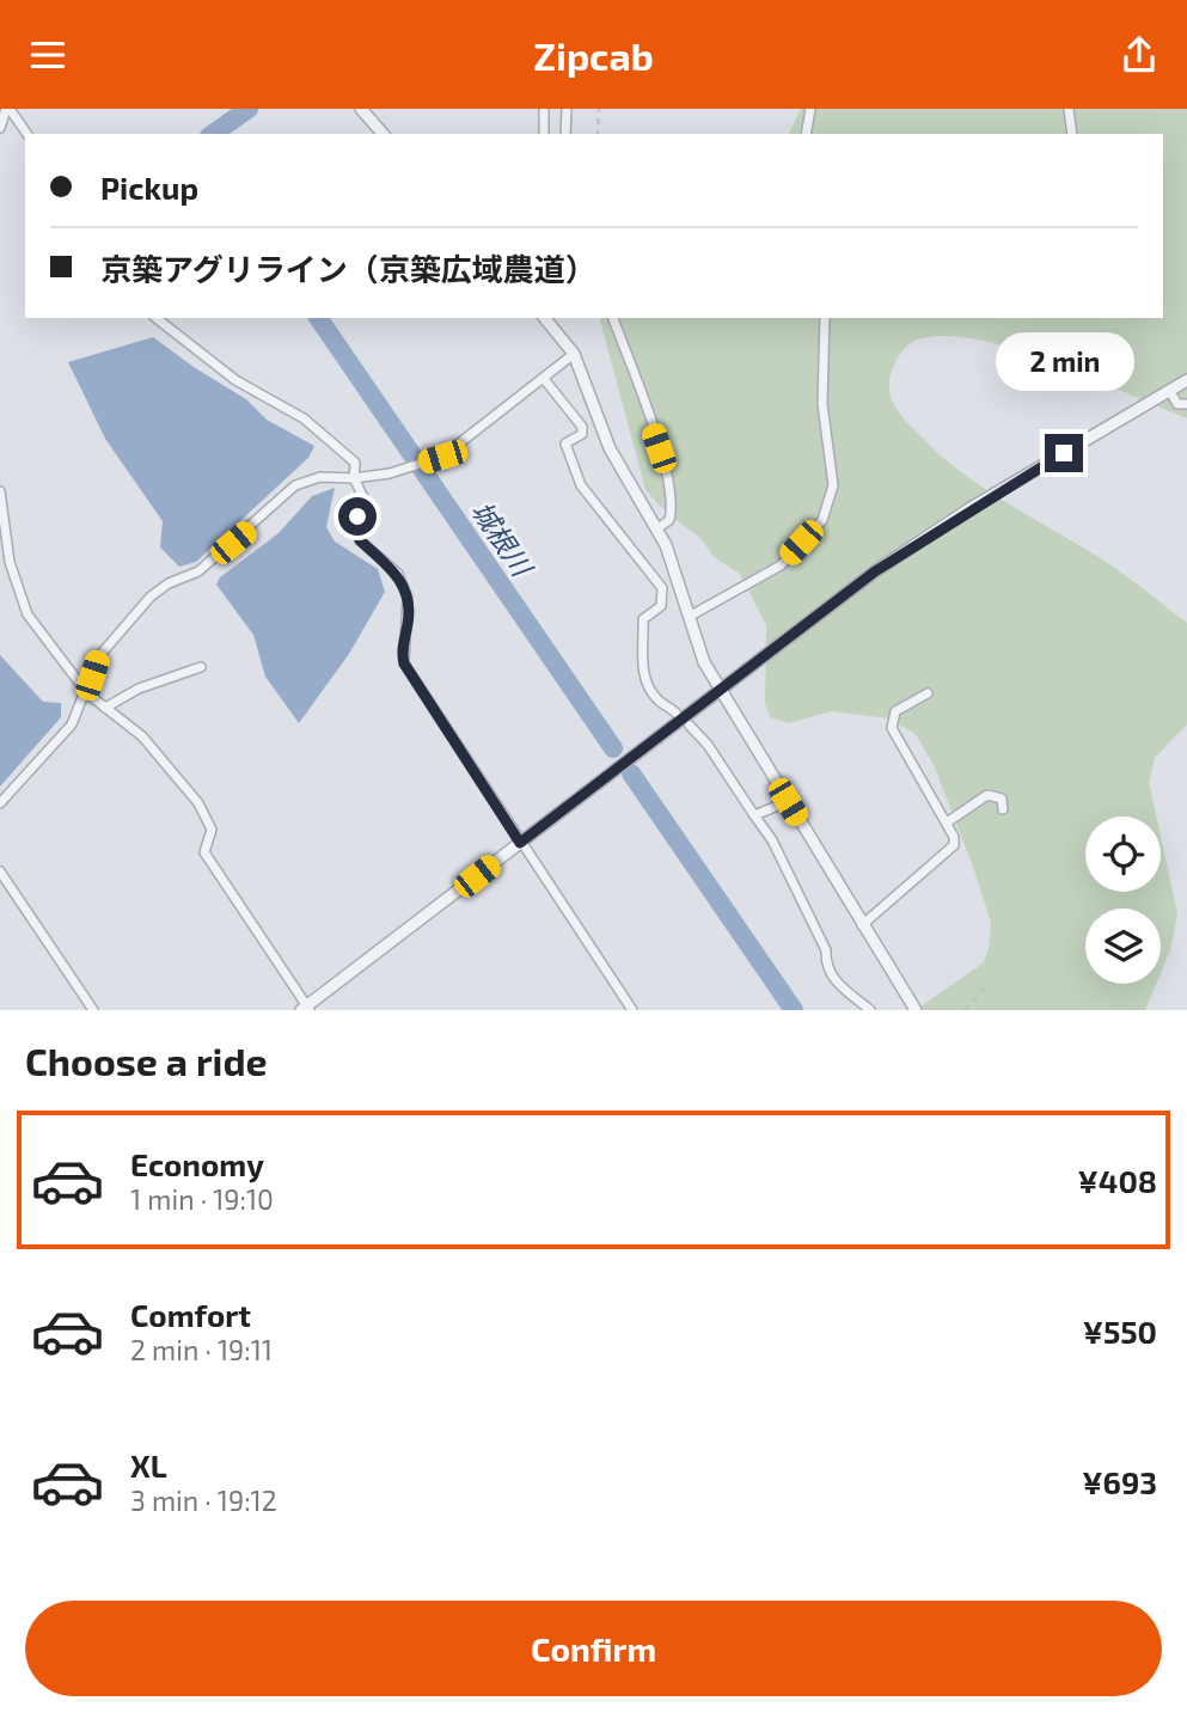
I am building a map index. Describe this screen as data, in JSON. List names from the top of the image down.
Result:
{
  "water": ["城根川"],
  "page": {
    "header": "Zipcab",
    "banner": ["Pickup", "京築アグリライン（京築広域農道）"],
    "bubble": "2 min",
    "heading": "Choose a ride",
    "list": [
      {
        "name": "Economy",
        "note": "1 min · 19:10",
        "value": "¥408"
      },
      {
        "name": "Comfort",
        "note": "2 min · 19:11",
        "value": "¥550"
      },
      {
        "name": "XL",
        "note": "3 min · 19:12",
        "value": "¥693"
      }
    ],
    "buttons": "Confirm"
  }
}
